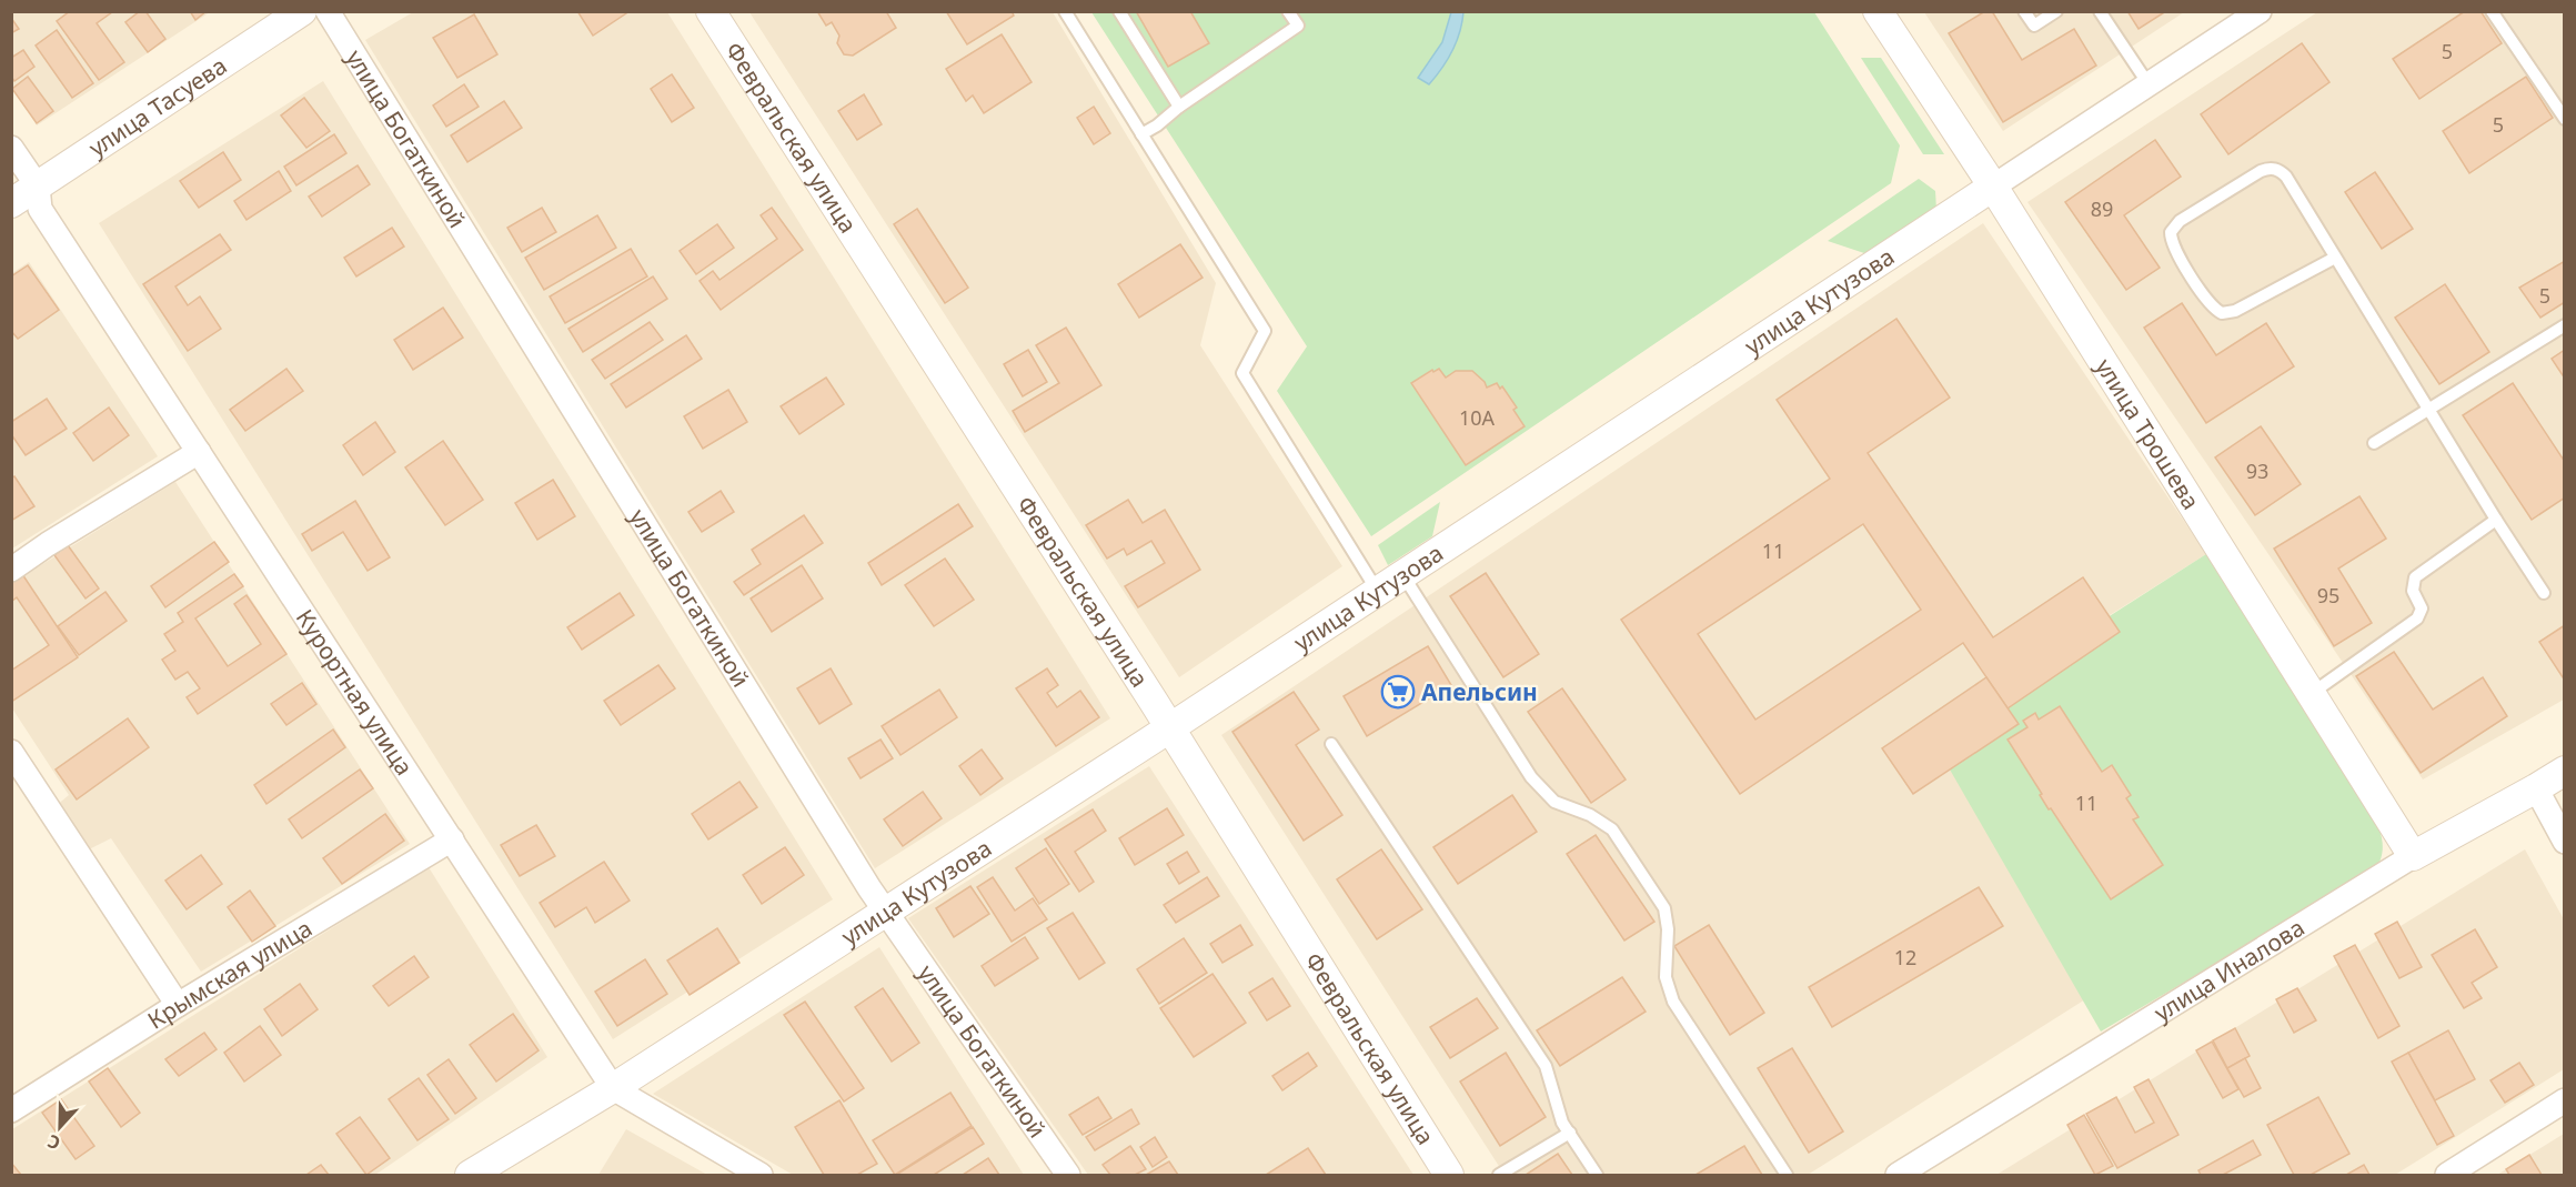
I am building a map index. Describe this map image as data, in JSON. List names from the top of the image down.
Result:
{
  "streets": {
    "street": [
      "улица Тасуева",
      "Февральская улица",
      "улица Богаткиной",
      "улица Кутузова",
      "улица Трошева",
      "Курортная улица",
      "улица Иналова",
      "Крымская улица"
    ]
  },
  "crossings": [
    ["улица Тасуева", "Курортная улица"],
    ["Февральская улица", "улица Кутузова"],
    ["улица Богаткиной", "улица Кутузова"],
    ["улица Кутузова", "улица Трошева"],
    ["улица Кутузова", "Курортная улица"],
    ["улица Трошева", "улица Иналова"],
    ["Курортная улица", "Крымская улица"]
  ],
  "places": {
    "supermarket": ["Апельсин"]
  },
  "house_numbers": [
    "5",
    "5",
    "89",
    "5",
    "10А",
    "93",
    "11",
    "95",
    "11",
    "12"
  ],
  "north": "bottom"
}
